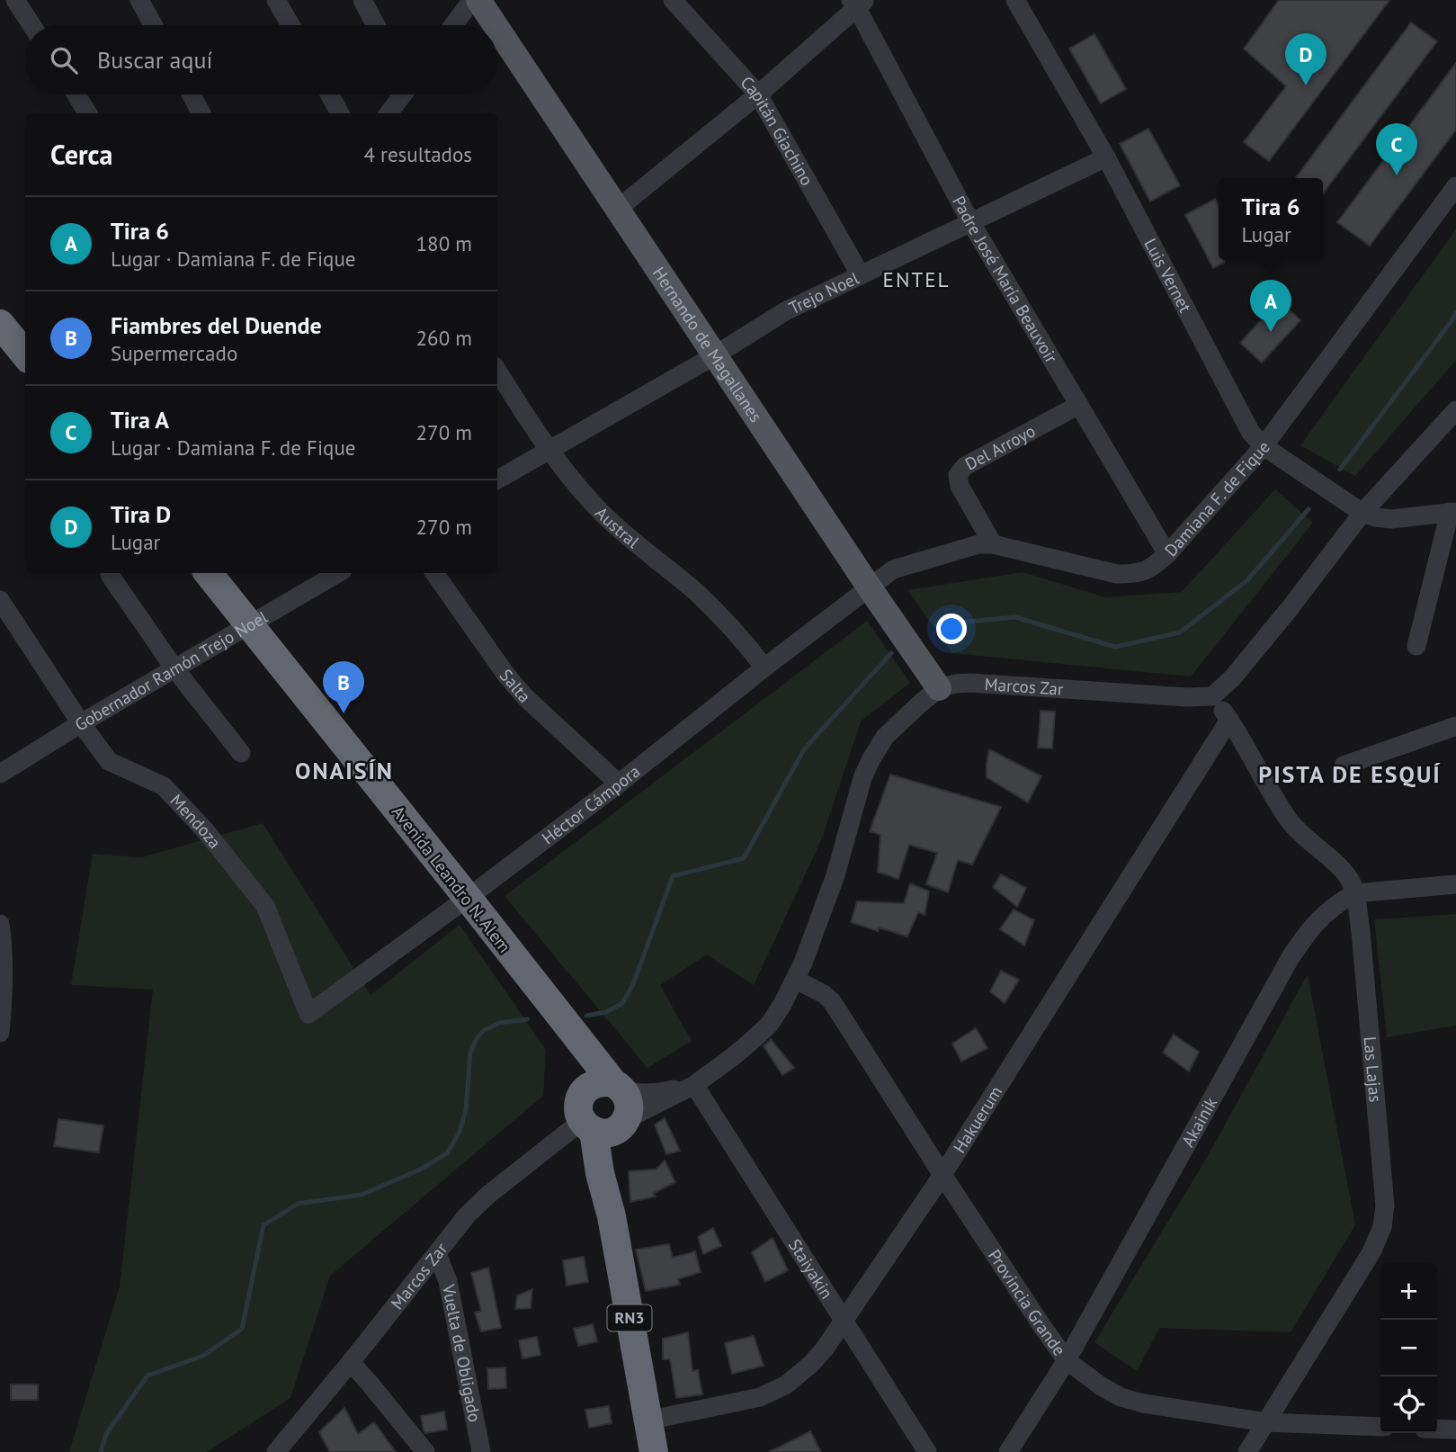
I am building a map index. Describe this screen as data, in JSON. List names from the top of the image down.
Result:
{
  "streets": {
    "highway": ["Avenida Leandro N. Alem", "RN3"],
    "main road": ["Hernando de Magallanes"],
    "street": [
      "Capitán Giachino",
      "Luis Vernet",
      "Padre José María Beauvoir",
      "Trejo Noel",
      "Del Arroyo",
      "Damiana F. de Fique",
      "Austral",
      "Gobernador Ramón Trejo Noel",
      "Salta",
      "Marcos Zar",
      "Héctor Cámpora",
      "Mendoza",
      "Las Lajas",
      "Hakuerum",
      "Akainik",
      "Staiyakin",
      "Provincia Grande",
      "Vuelta de Obligado"
    ]
  },
  "crossings": [
    ["Capitán Giachino", "Trejo Noel"],
    ["Luis Vernet", "Trejo Noel"],
    ["Luis Vernet", "Damiana F. de Fique"],
    ["Padre José María Beauvoir", "Trejo Noel"],
    ["Padre José María Beauvoir", "Del Arroyo"],
    ["Padre José María Beauvoir", "Damiana F. de Fique"],
    ["Trejo Noel", "Hernando de Magallanes"],
    ["Hernando de Magallanes", "Damiana F. de Fique"],
    ["Hernando de Magallanes", "Marcos Zar"],
    ["Hernando de Magallanes", "Héctor Cámpora"],
    ["Del Arroyo", "Damiana F. de Fique"],
    ["Damiana F. de Fique", "Héctor Cámpora"],
    ["Austral", "Héctor Cámpora"],
    ["Gobernador Ramón Trejo Noel", "Mendoza"],
    ["Gobernador Ramón Trejo Noel", "Avenida Leandro N. Alem"],
    ["Salta", "Héctor Cámpora"],
    ["Marcos Zar", "Avenida Leandro N. Alem"],
    ["Marcos Zar", "Las Lajas"],
    ["Marcos Zar", "Staiyakin"],
    ["Marcos Zar", "Provincia Grande"],
    ["Marcos Zar", "Vuelta de Obligado"],
    ["Héctor Cámpora", "Mendoza"],
    ["Héctor Cámpora", "Avenida Leandro N. Alem"],
    ["Avenida Leandro N. Alem", "Hakuerum"],
    ["Las Lajas", "Hakuerum"],
    ["Las Lajas", "Akainik"],
    ["Las Lajas", "Provincia Grande"],
    ["Hakuerum", "Staiyakin"],
    ["Hakuerum", "Provincia Grande"],
    ["Akainik", "Provincia Grande"]
  ],
  "districts": ["ENTEL", "ONAISÍN", "PISTA DE ESQUÍ"],
  "page": {
    "search": "Buscar aquí",
    "pins": [
      "D",
      "C",
      "A",
      "B"
    ],
    "heading": ["Cerca", "4 resultados"],
    "popup": ["Tira 6", "Lugar"],
    "list": [
      {
        "mark": "A",
        "name": "Tira 6",
        "note": "Lugar · Damiana F. de Fique",
        "value": "180 m"
      },
      {
        "mark": "B",
        "name": "Fiambres del Duende",
        "note": "Supermercado",
        "value": "260 m"
      },
      {
        "mark": "C",
        "name": "Tira A",
        "note": "Lugar · Damiana F. de Fique",
        "value": "270 m"
      },
      {
        "mark": "D",
        "name": "Tira D",
        "note": "Lugar",
        "value": "270 m"
      }
    ],
    "map_buttons": ["+", "−"]
  }
}
